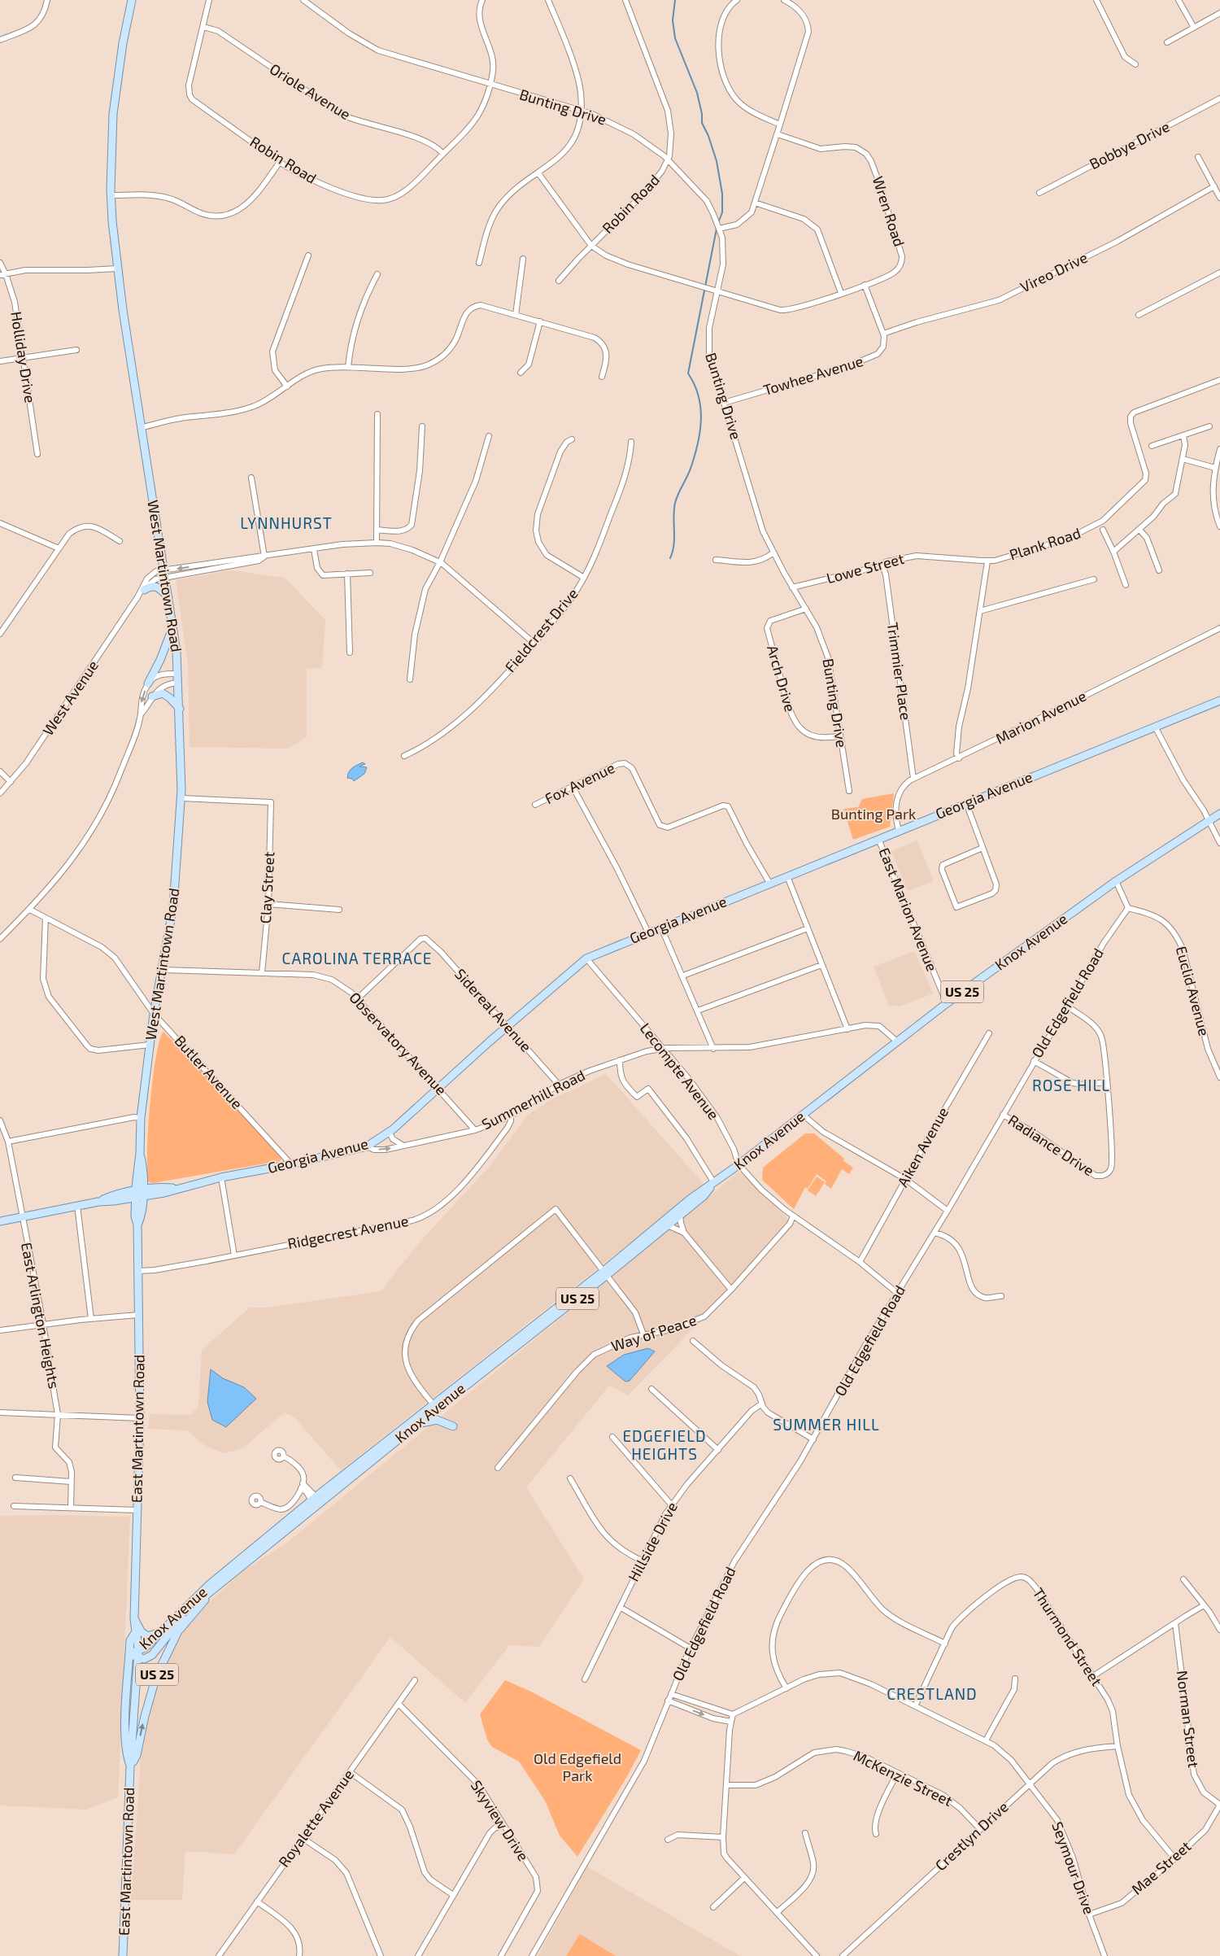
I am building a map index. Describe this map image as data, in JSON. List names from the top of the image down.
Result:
{
  "streets": {
    "main road": [
      "West Martintown Road",
      "Georgia Avenue",
      "Knox Avenue",
      "US 25",
      "East Martintown Road"
    ],
    "street": [
      "Oriole Avenue",
      "Bunting Drive",
      "Bobbye Drive",
      "Robin Road",
      "Wren Road",
      "Vireo Drive",
      "Holliday Drive",
      "Towhee Avenue",
      "Plank Road",
      "Lowe Street",
      "Fieldcrest Drive",
      "Trimmier Place",
      "Arch Drive",
      "West Avenue",
      "Marion Avenue",
      "Fox Avenue",
      "Clay Street",
      "East Marion Avenue",
      "Euclid Avenue",
      "Old Edgefield Road",
      "Sidereal Avenue",
      "Observatory Avenue",
      "Lecompte Avenue",
      "Butler Avenue",
      "Summerhill Road",
      "Radiance Drive",
      "Aiken Avenue",
      "Ridgecrest Avenue",
      "East Arlington Heights",
      "Way of Peace",
      "Hillside Drive",
      "Thurmond Street",
      "Norman Street",
      "McKenzie Street",
      "Royalette Avenue",
      "Skyview Drive",
      "Crestlyn Drive",
      "Seymour Drive",
      "Mae Street"
    ]
  },
  "crossings": [
    ["Oriole Avenue", "Robin Road"],
    ["Bunting Drive", "Robin Road"],
    ["Bunting Drive", "Wren Road"],
    ["Bunting Drive", "Towhee Avenue"],
    ["Bunting Drive", "Lowe Street"],
    ["Bunting Drive", "Arch Drive"],
    ["Robin Road", "Wren Road"],
    ["Vireo Drive", "Towhee Avenue"],
    ["Plank Road", "Lowe Street"],
    ["Lowe Street", "Trimmier Place"],
    ["West Martintown Road", "West Avenue"],
    ["West Martintown Road", "Georgia Avenue"],
    ["West Martintown Road", "Clay Street"],
    ["West Martintown Road", "Observatory Avenue"],
    ["West Martintown Road", "Butler Avenue"],
    ["West Martintown Road", "East Martintown Road"],
    ["Trimmier Place", "Marion Avenue"],
    ["Marion Avenue", "Georgia Avenue"],
    ["Fox Avenue", "Georgia Avenue"],
    ["Georgia Avenue", "East Marion Avenue"],
    ["Georgia Avenue", "Sidereal Avenue"],
    ["Georgia Avenue", "Observatory Avenue"],
    ["Georgia Avenue", "Lecompte Avenue"],
    ["Georgia Avenue", "Butler Avenue"],
    ["Georgia Avenue", "Summerhill Road"],
    ["Georgia Avenue", "East Arlington Heights"],
    ["Georgia Avenue", "East Martintown Road"],
    ["Clay Street", "Observatory Avenue"],
    ["East Marion Avenue", "Knox Avenue"],
    ["Knox Avenue", "US 25"],
    ["Knox Avenue", "Lecompte Avenue"],
    ["Knox Avenue", "Summerhill Road"],
    ["Knox Avenue", "East Martintown Road"],
    ["Euclid Avenue", "Old Edgefield Road"],
    ["US 25", "East Martintown Road"],
    ["Old Edgefield Road", "Lecompte Avenue"],
    ["Old Edgefield Road", "Radiance Drive"],
    ["Sidereal Avenue", "Observatory Avenue"],
    ["Sidereal Avenue", "Summerhill Road"],
    ["Observatory Avenue", "Summerhill Road"],
    ["Lecompte Avenue", "Summerhill Road"],
    ["Lecompte Avenue", "Aiken Avenue"],
    ["Lecompte Avenue", "Way of Peace"],
    ["Summerhill Road", "Ridgecrest Avenue"],
    ["Ridgecrest Avenue", "East Martintown Road"],
    ["Thurmond Street", "Crestlyn Drive"],
    ["Thurmond Street", "Seymour Drive"],
    ["Thurmond Street", "Mae Street"],
    ["Norman Street", "Mae Street"],
    ["McKenzie Street", "Crestlyn Drive"],
    ["Royalette Avenue", "Skyview Drive"],
    ["Crestlyn Drive", "Seymour Drive"],
    ["Seymour Drive", "Mae Street"]
  ],
  "districts": [
    "LYNNHURST",
    "CAROLINA TERRACE",
    "ROSE HILL",
    "SUMMER HILL",
    "EDGEFIELD HEIGHTS",
    "CRESTLAND"
  ],
  "parks": ["Bunting Park", "Old Edgefield Park"]
}
